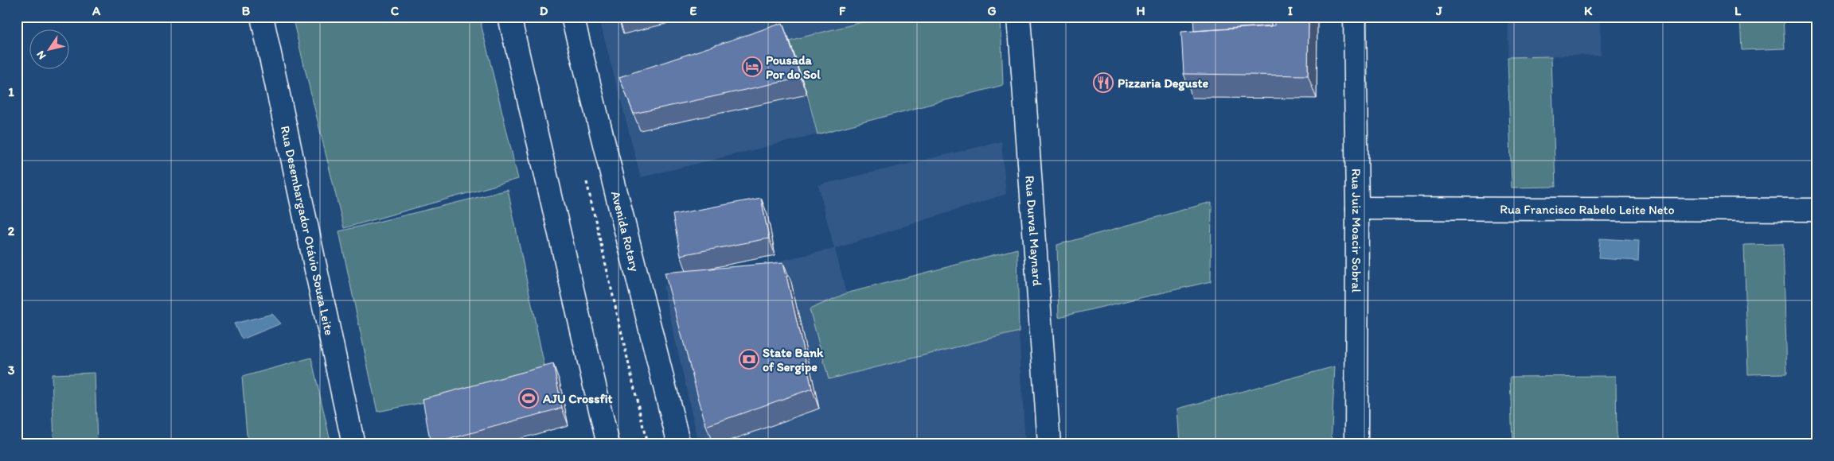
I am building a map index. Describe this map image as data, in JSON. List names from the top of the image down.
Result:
{
  "streets": {
    "street": [
      "Rua Francisco Rabelo Leite Neto",
      "Rua Desembargador Otávio Souza Leite",
      "Avenida Rotary",
      "Rua Durval Maynard",
      "Rua Juiz Moacir Sobral"
    ]
  },
  "crossings": [
    ["Rua Francisco Rabelo Leite Neto", "Rua Juiz Moacir Sobral"]
  ],
  "places": {
    "hotel": ["Pousada Por do Sol"],
    "restaurant": ["Pizzaria Deguste"],
    "bank": ["State Bank of Sergipe"],
    "sports": ["AJU Crossfit"]
  },
  "north": "bottom left",
  "grid": {
    "columns": [
      "A",
      "B",
      "C",
      "D",
      "E",
      "F",
      "G",
      "H",
      "I",
      "J",
      "K",
      "L"
    ],
    "rows": ["1", "2", "3"]
  }
}
